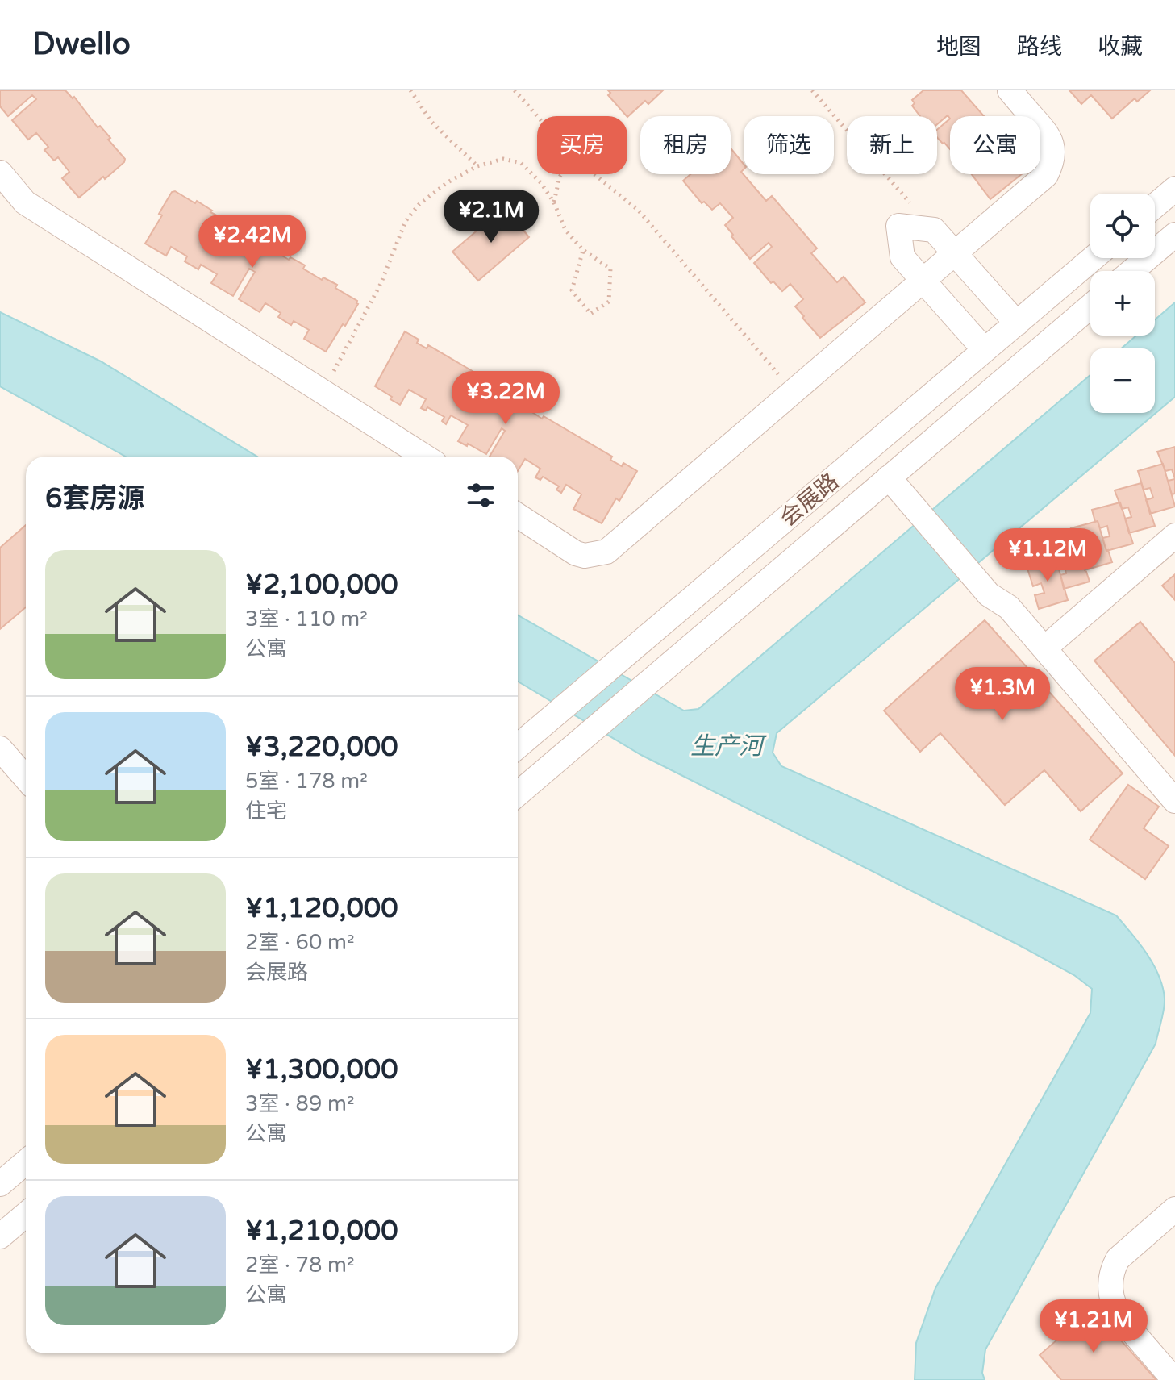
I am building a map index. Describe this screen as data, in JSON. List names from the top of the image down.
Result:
{
  "streets": {
    "street": ["会展路"]
  },
  "water": ["生产河"],
  "page": {
    "header": "Dwello",
    "nav": ["地图", "路线", "收藏"],
    "chip": [
      "买房",
      "租房",
      "筛选",
      "新上",
      "公寓"
    ],
    "price": [
      "¥2.1M",
      "¥2.42M",
      "¥3.22M",
      "¥1.12M",
      "¥1.3M",
      "¥1.21M"
    ],
    "map_buttons": ["+", "−"],
    "heading": "6套房源",
    "list": [
      {
        "name": "¥2,100,000",
        "note": "3室 · 110 m² · 公寓"
      },
      {
        "name": "¥3,220,000",
        "note": "5室 · 178 m² · 住宅"
      },
      {
        "name": "¥1,120,000",
        "note": "2室 · 60 m² · 会展路"
      },
      {
        "name": "¥1,300,000",
        "note": "3室 · 89 m² · 公寓"
      },
      {
        "name": "¥1,210,000",
        "note": "2室 · 78 m² · 公寓"
      }
    ]
  }
}
